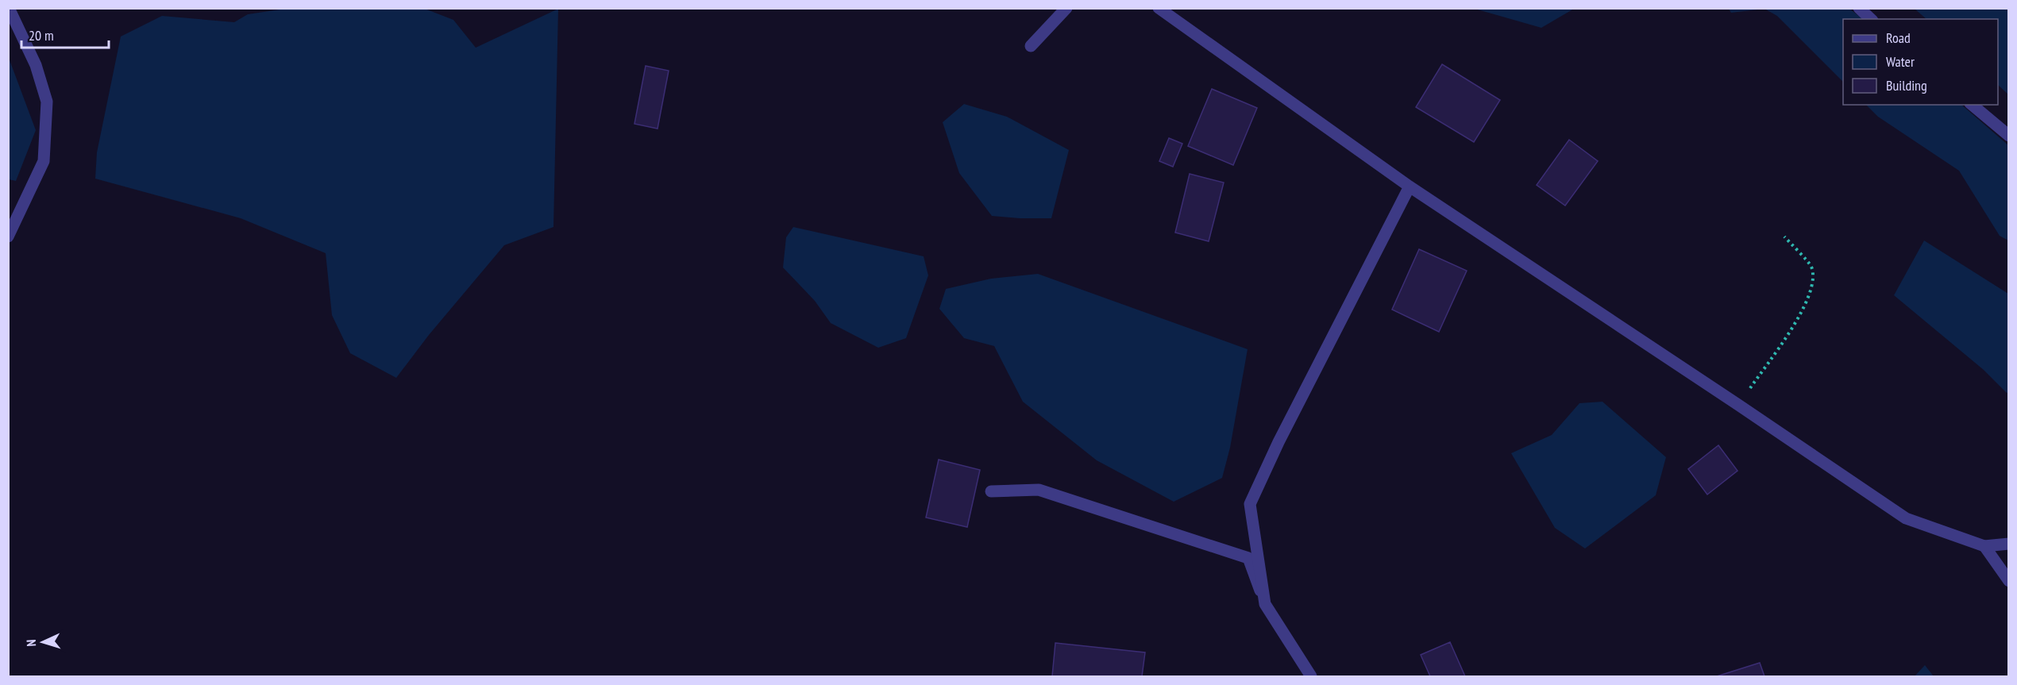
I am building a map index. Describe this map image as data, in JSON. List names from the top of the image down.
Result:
{
  "legend": ["Road", "Water", "Building"],
  "scale_bar": "20 m",
  "north": "left"
}
